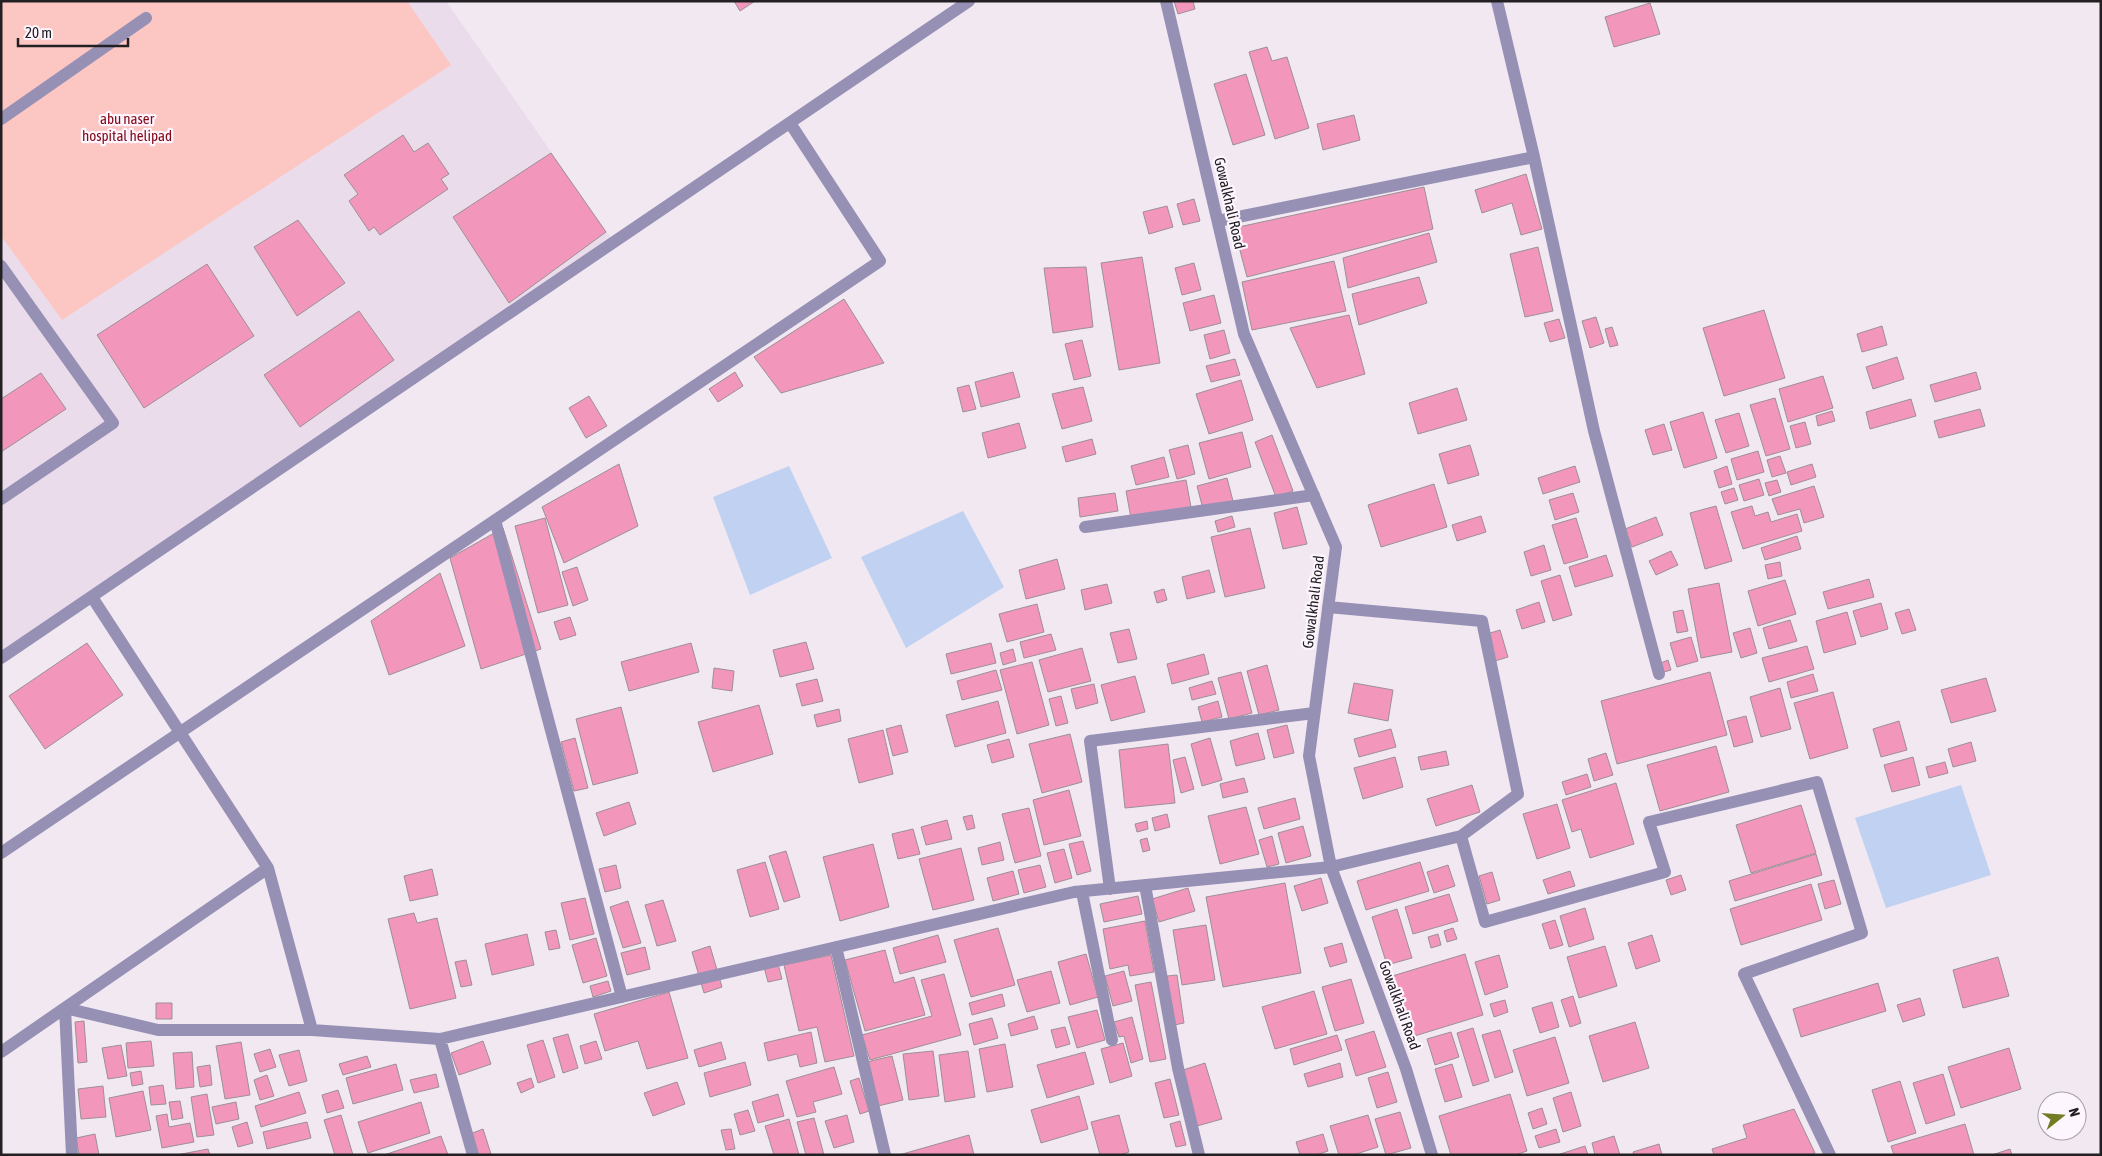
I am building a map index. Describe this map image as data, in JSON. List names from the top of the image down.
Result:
{
  "streets": {
    "street": ["Gowalkhali Road"]
  },
  "parks": ["abu naser hospital helipad"],
  "scale_bar": "20 m",
  "north": "right"
}
